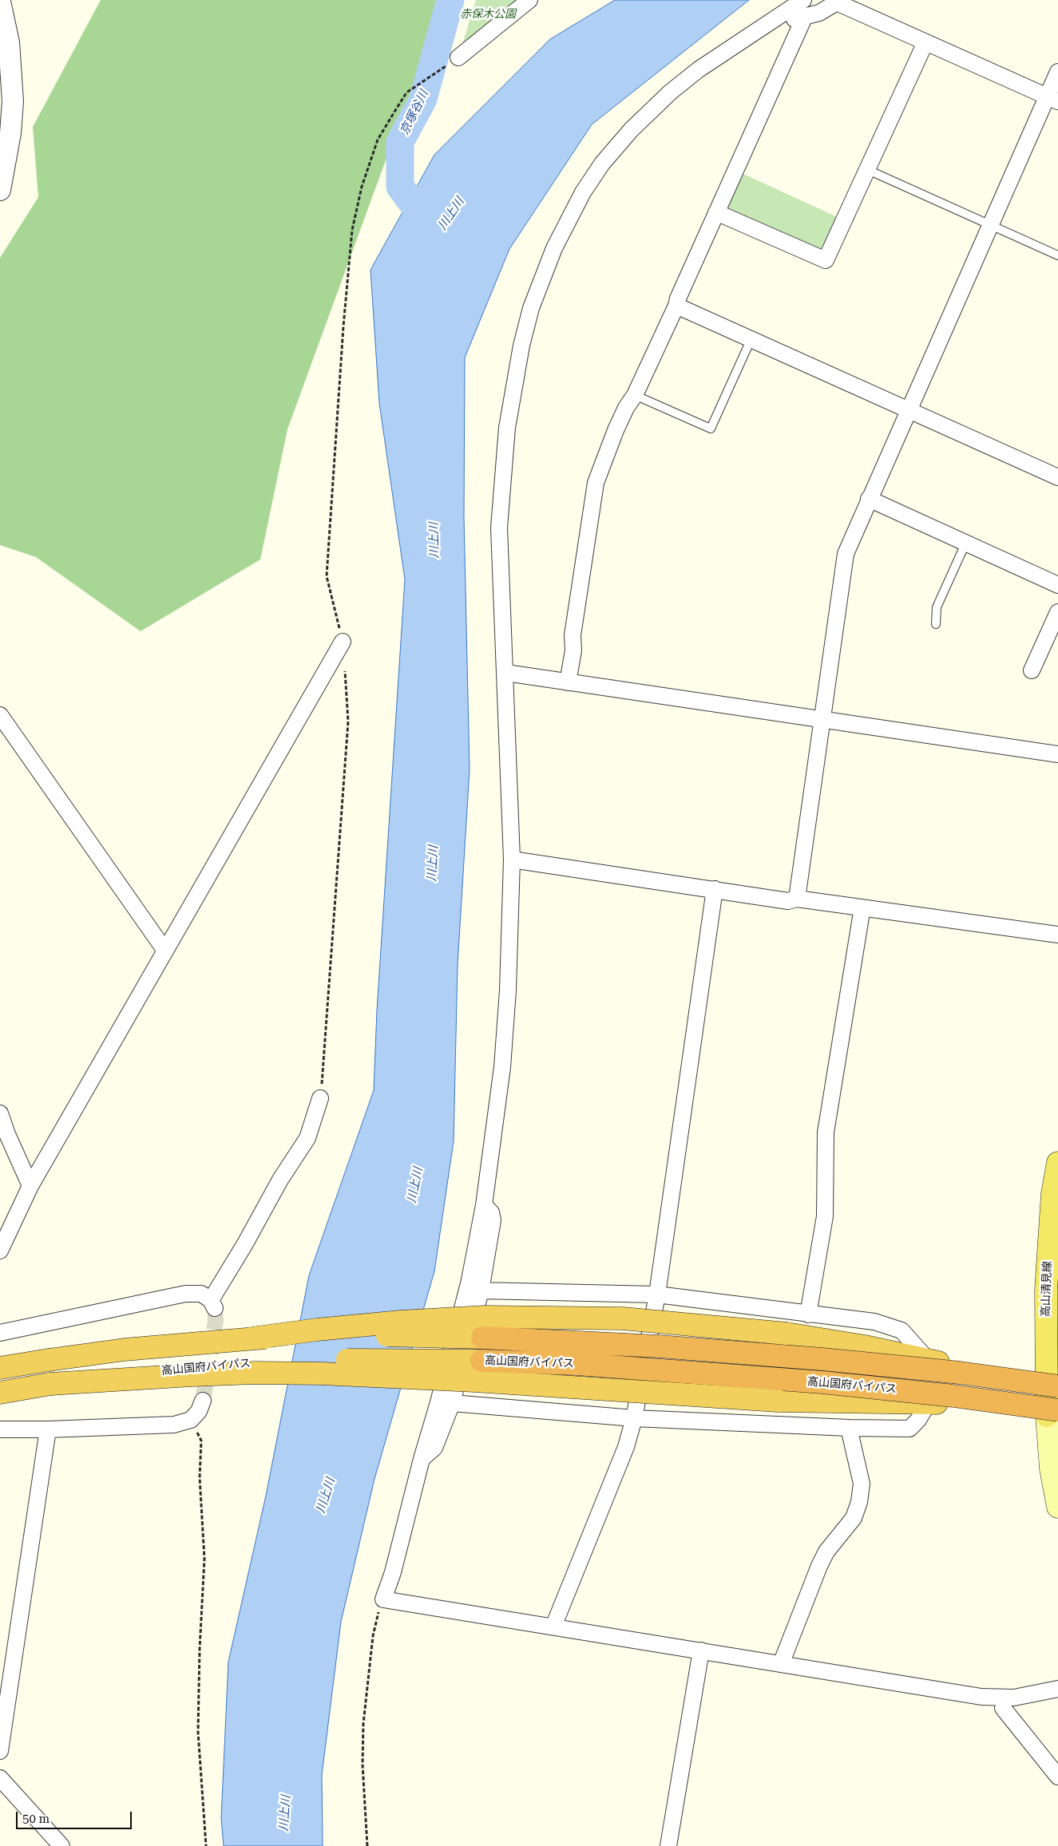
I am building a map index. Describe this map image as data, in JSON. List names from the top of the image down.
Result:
{
  "streets": {
    "highway": ["高山国府バイパス"],
    "main road": ["高山清見線"]
  },
  "crossings": [
    ["高山清見線", "高山国府バイパス"]
  ],
  "water": ["京塚谷川", "川上川"],
  "parks": ["赤保木公園"],
  "scale_bar": "50 m"
}
